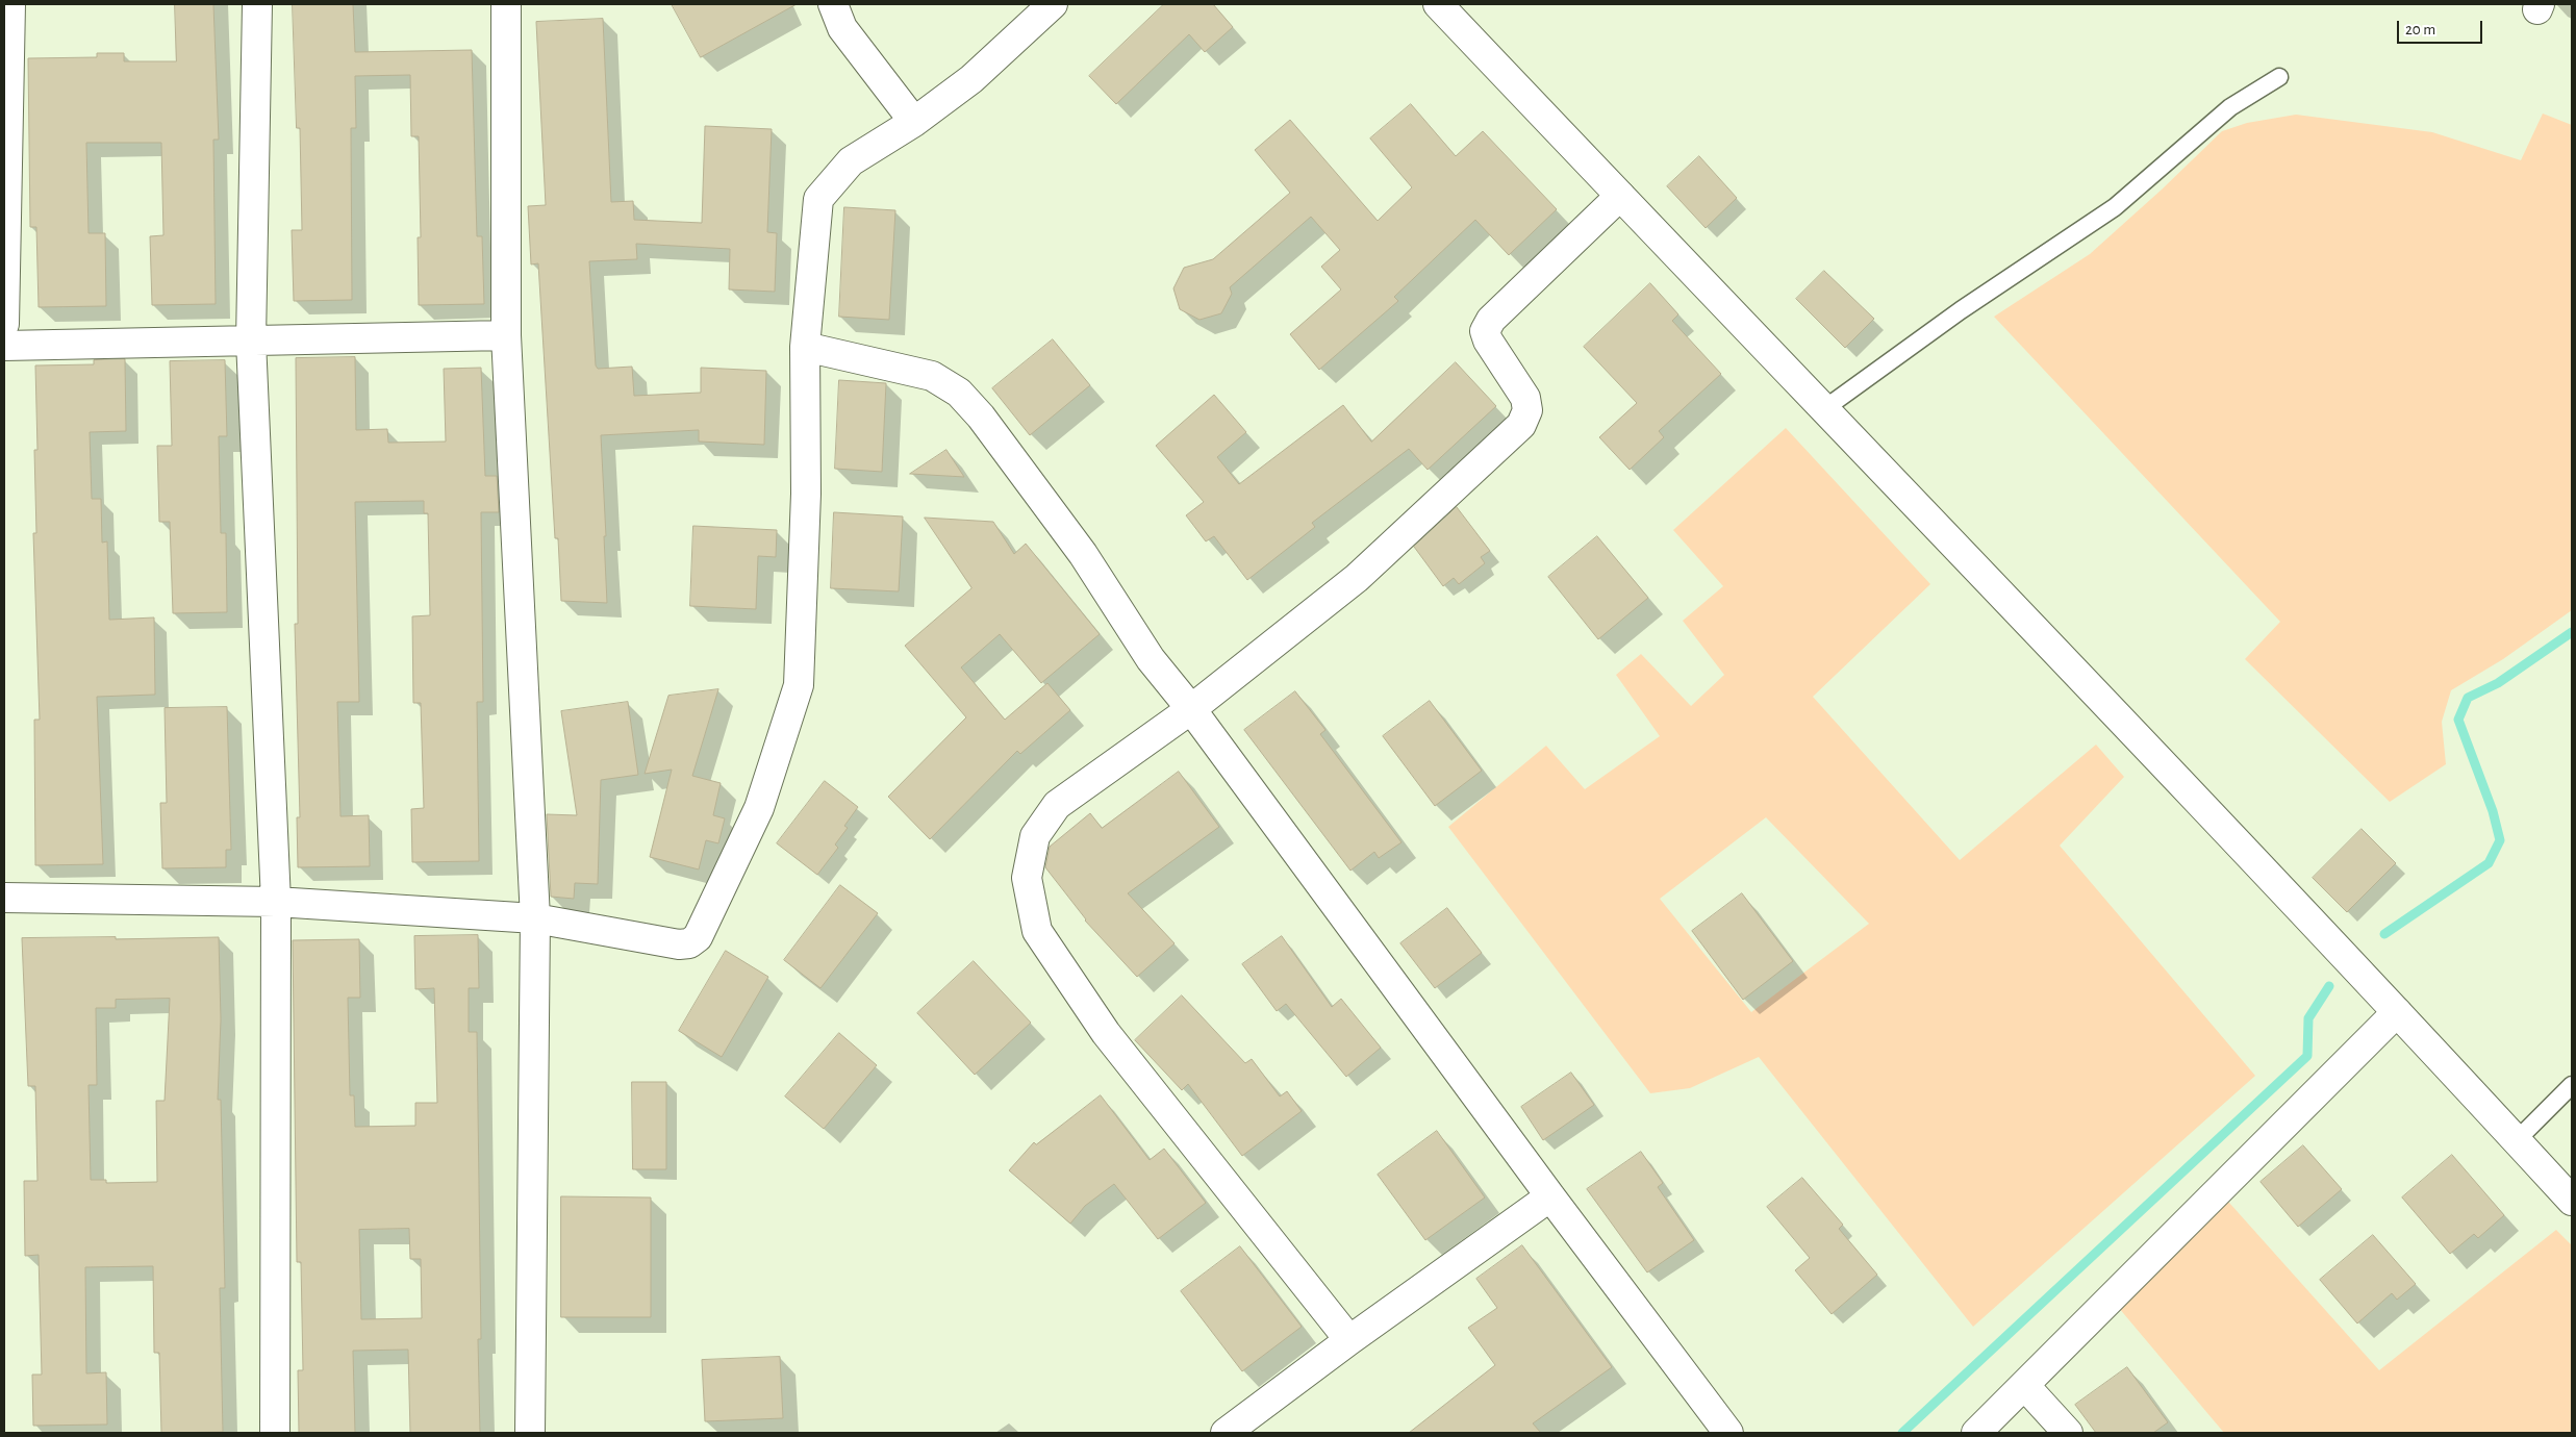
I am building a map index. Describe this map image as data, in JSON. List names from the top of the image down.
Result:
{
  "scale_bar": "20 m"
}
